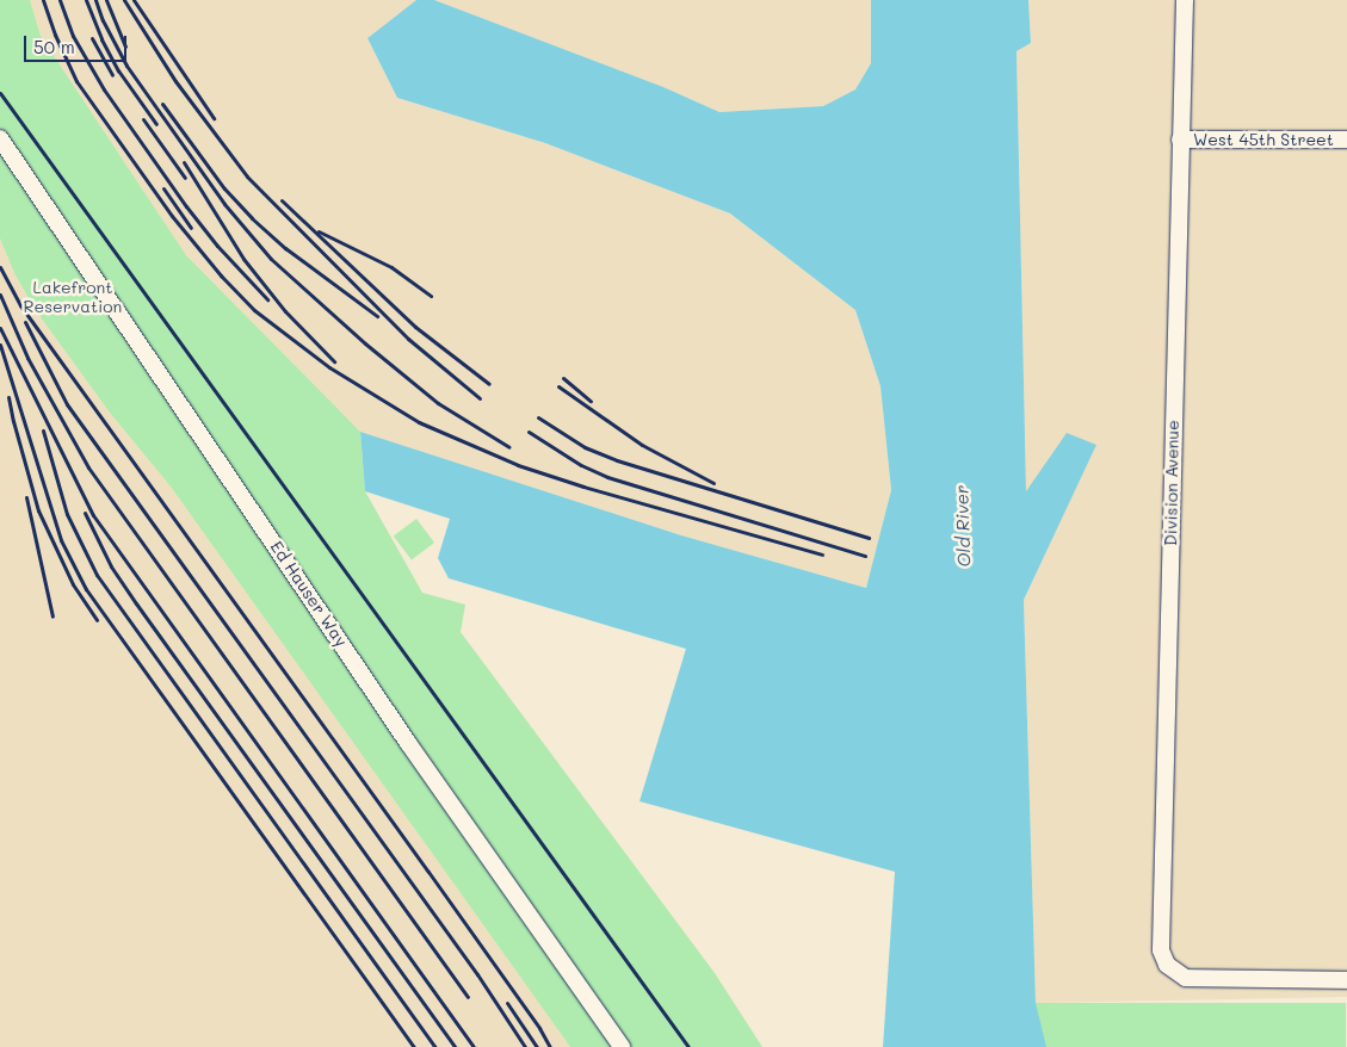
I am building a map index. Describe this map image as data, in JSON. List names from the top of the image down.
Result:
{
  "streets": {
    "street": ["West 45th Street", "Division Avenue", "Ed Hauser Way"]
  },
  "crossings": [
    ["West 45th Street", "Division Avenue"]
  ],
  "water": ["Old River"],
  "parks": ["Lakefront Reservation"],
  "scale_bar": "50 m"
}
